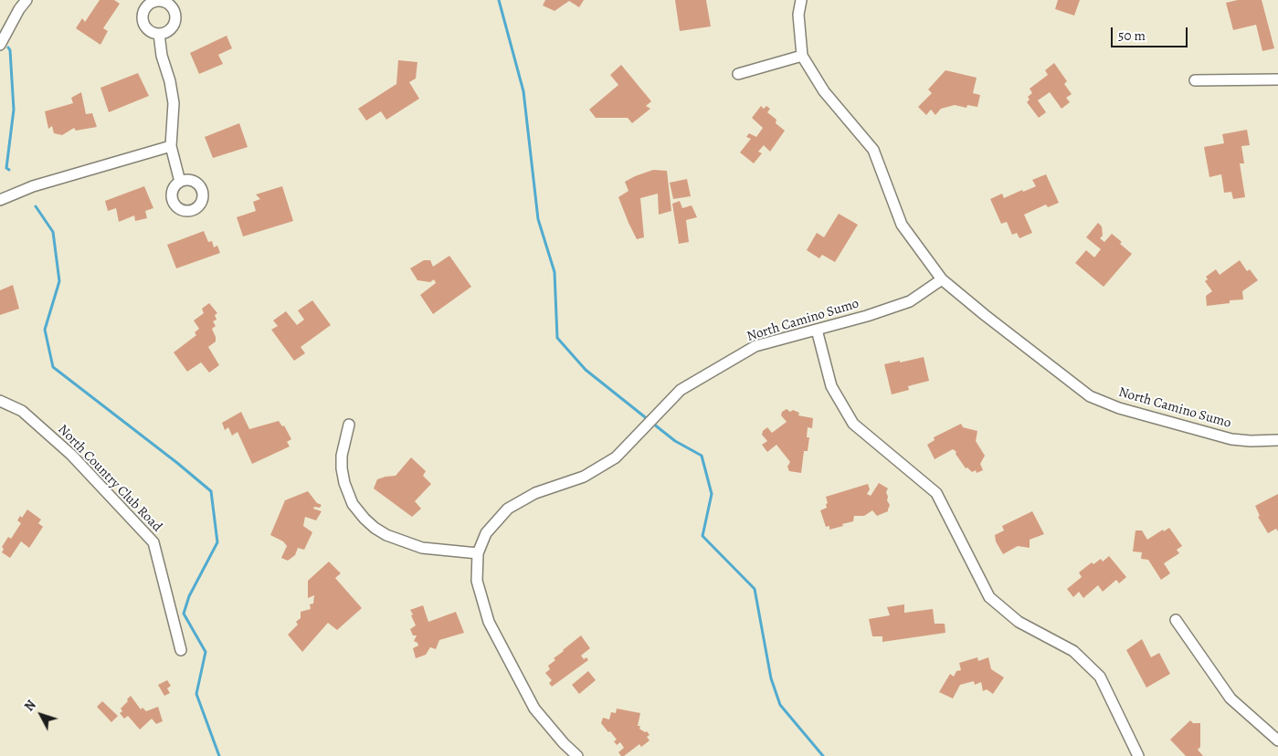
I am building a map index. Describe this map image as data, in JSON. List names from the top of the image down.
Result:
{
  "streets": {
    "street": ["North Camino Sumo", "North Country Club Road"]
  },
  "scale_bar": "50 m",
  "north": "top left"
}
